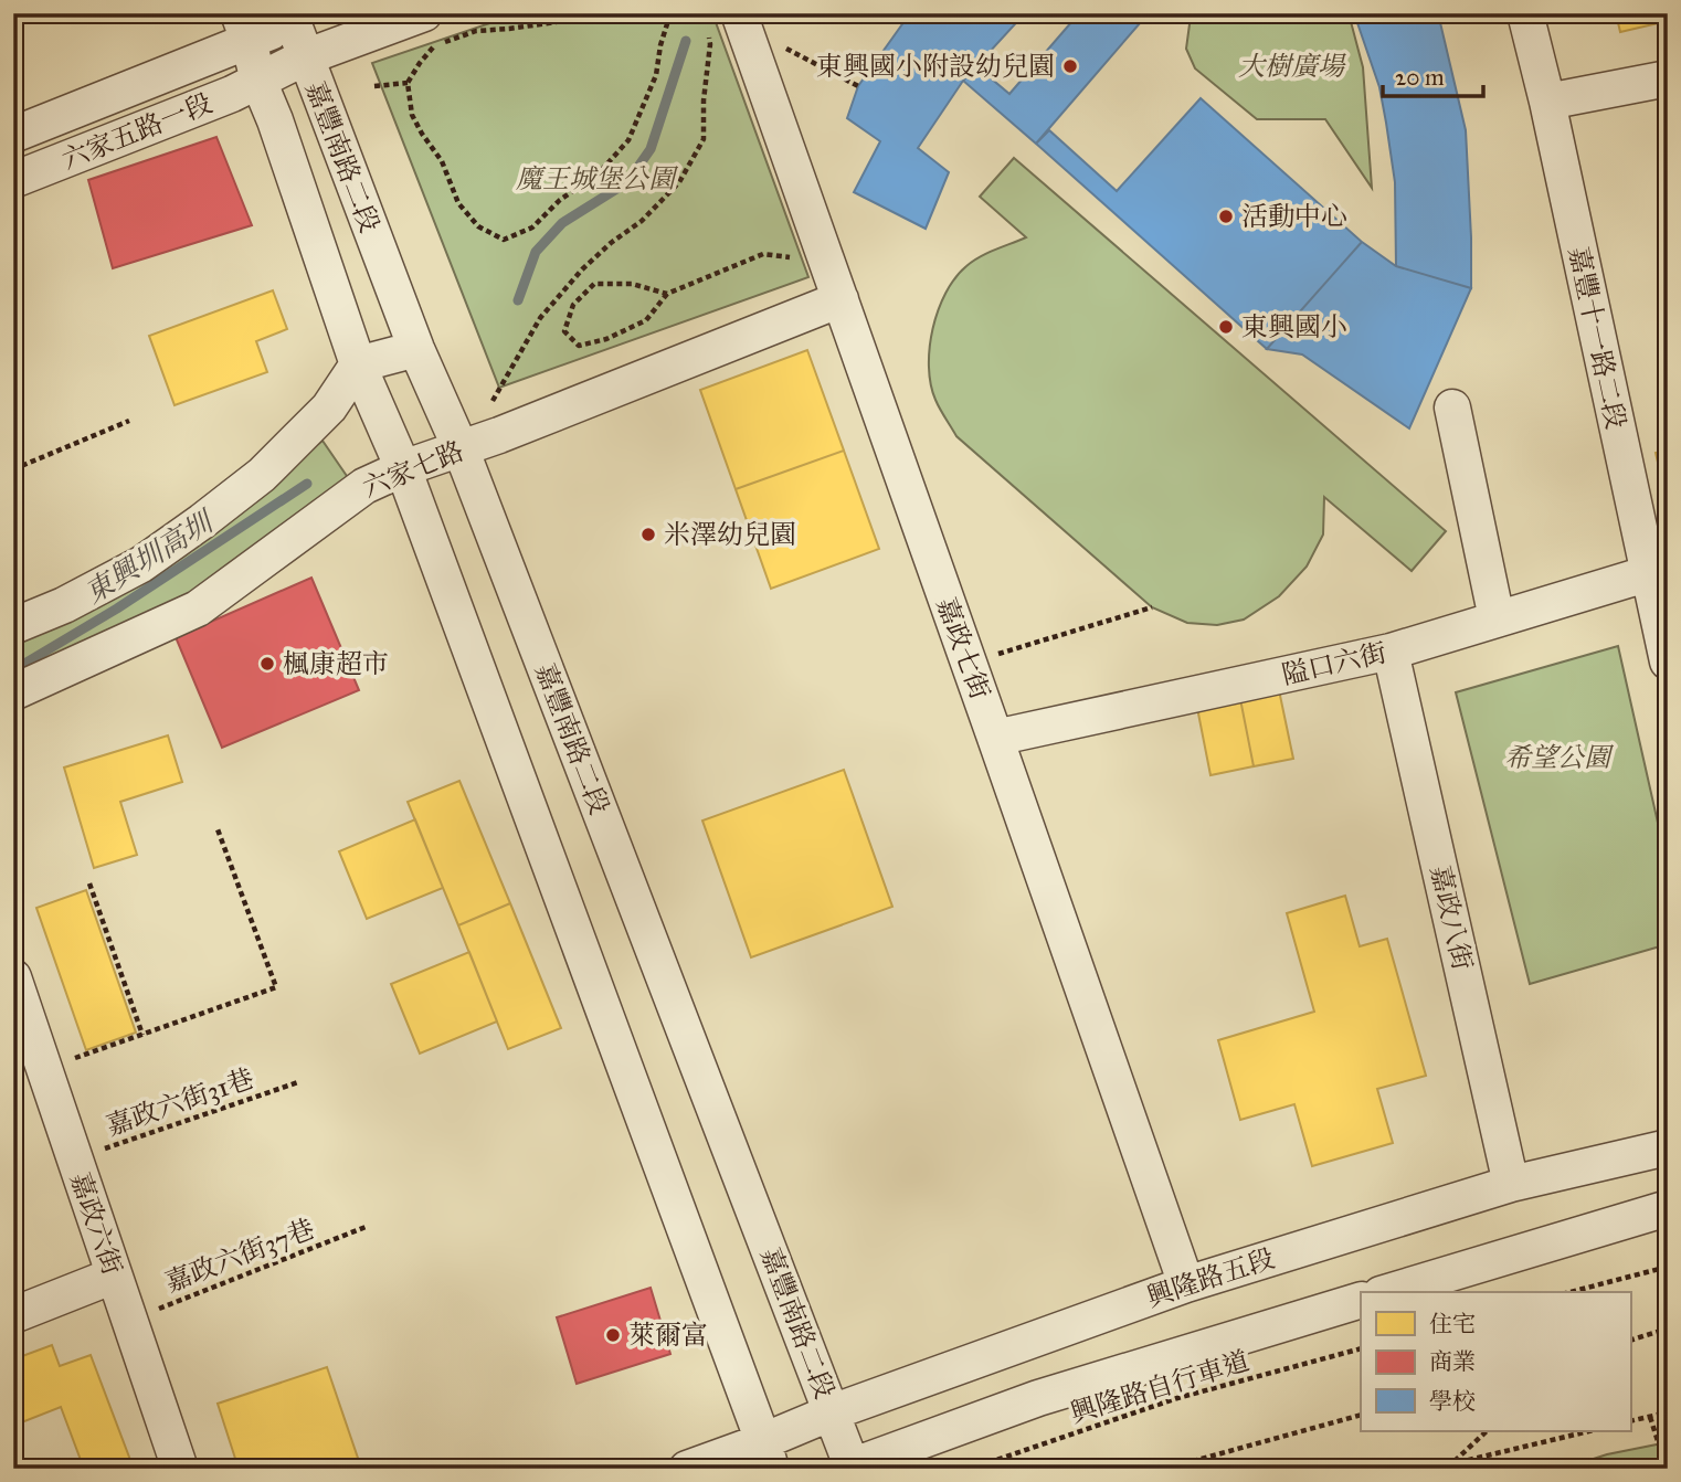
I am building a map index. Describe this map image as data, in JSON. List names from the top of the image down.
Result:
{
  "streets": {
    "street": [
      "六家五路一段",
      "嘉豐南路二段",
      "嘉豐十一路二段",
      "六家七路",
      "嘉政七街",
      "隘口六街",
      "嘉政八街",
      "嘉政六街",
      "興隆路五段"
    ],
    "path": ["嘉政六街31巷", "嘉政六街37巷", "興隆路自行車道"]
  },
  "crossings": [
    ["六家五路一段", "嘉豐南路二段"],
    ["嘉豐南路二段", "六家七路"],
    ["嘉豐南路二段", "興隆路五段"],
    ["嘉豐十一路二段", "隘口六街"],
    ["六家七路", "嘉政七街"],
    ["嘉政七街", "隘口六街"],
    ["嘉政七街", "興隆路五段"],
    ["隘口六街", "嘉政八街"],
    ["嘉政八街", "興隆路五段"],
    ["嘉政六街31巷", "嘉政六街"],
    ["嘉政六街", "嘉政六街37巷"]
  ],
  "water": ["東興圳高圳"],
  "parks": ["大樹廣場", "魔王城堡公園", "希望公園"],
  "places": [
    "東興國小附設幼兒園",
    "活動中心",
    "東興國小",
    "米澤幼兒園",
    "楓康超市",
    "萊爾富"
  ],
  "legend": ["住宅", "商業", "學校"],
  "scale_bar": "20 m"
}
